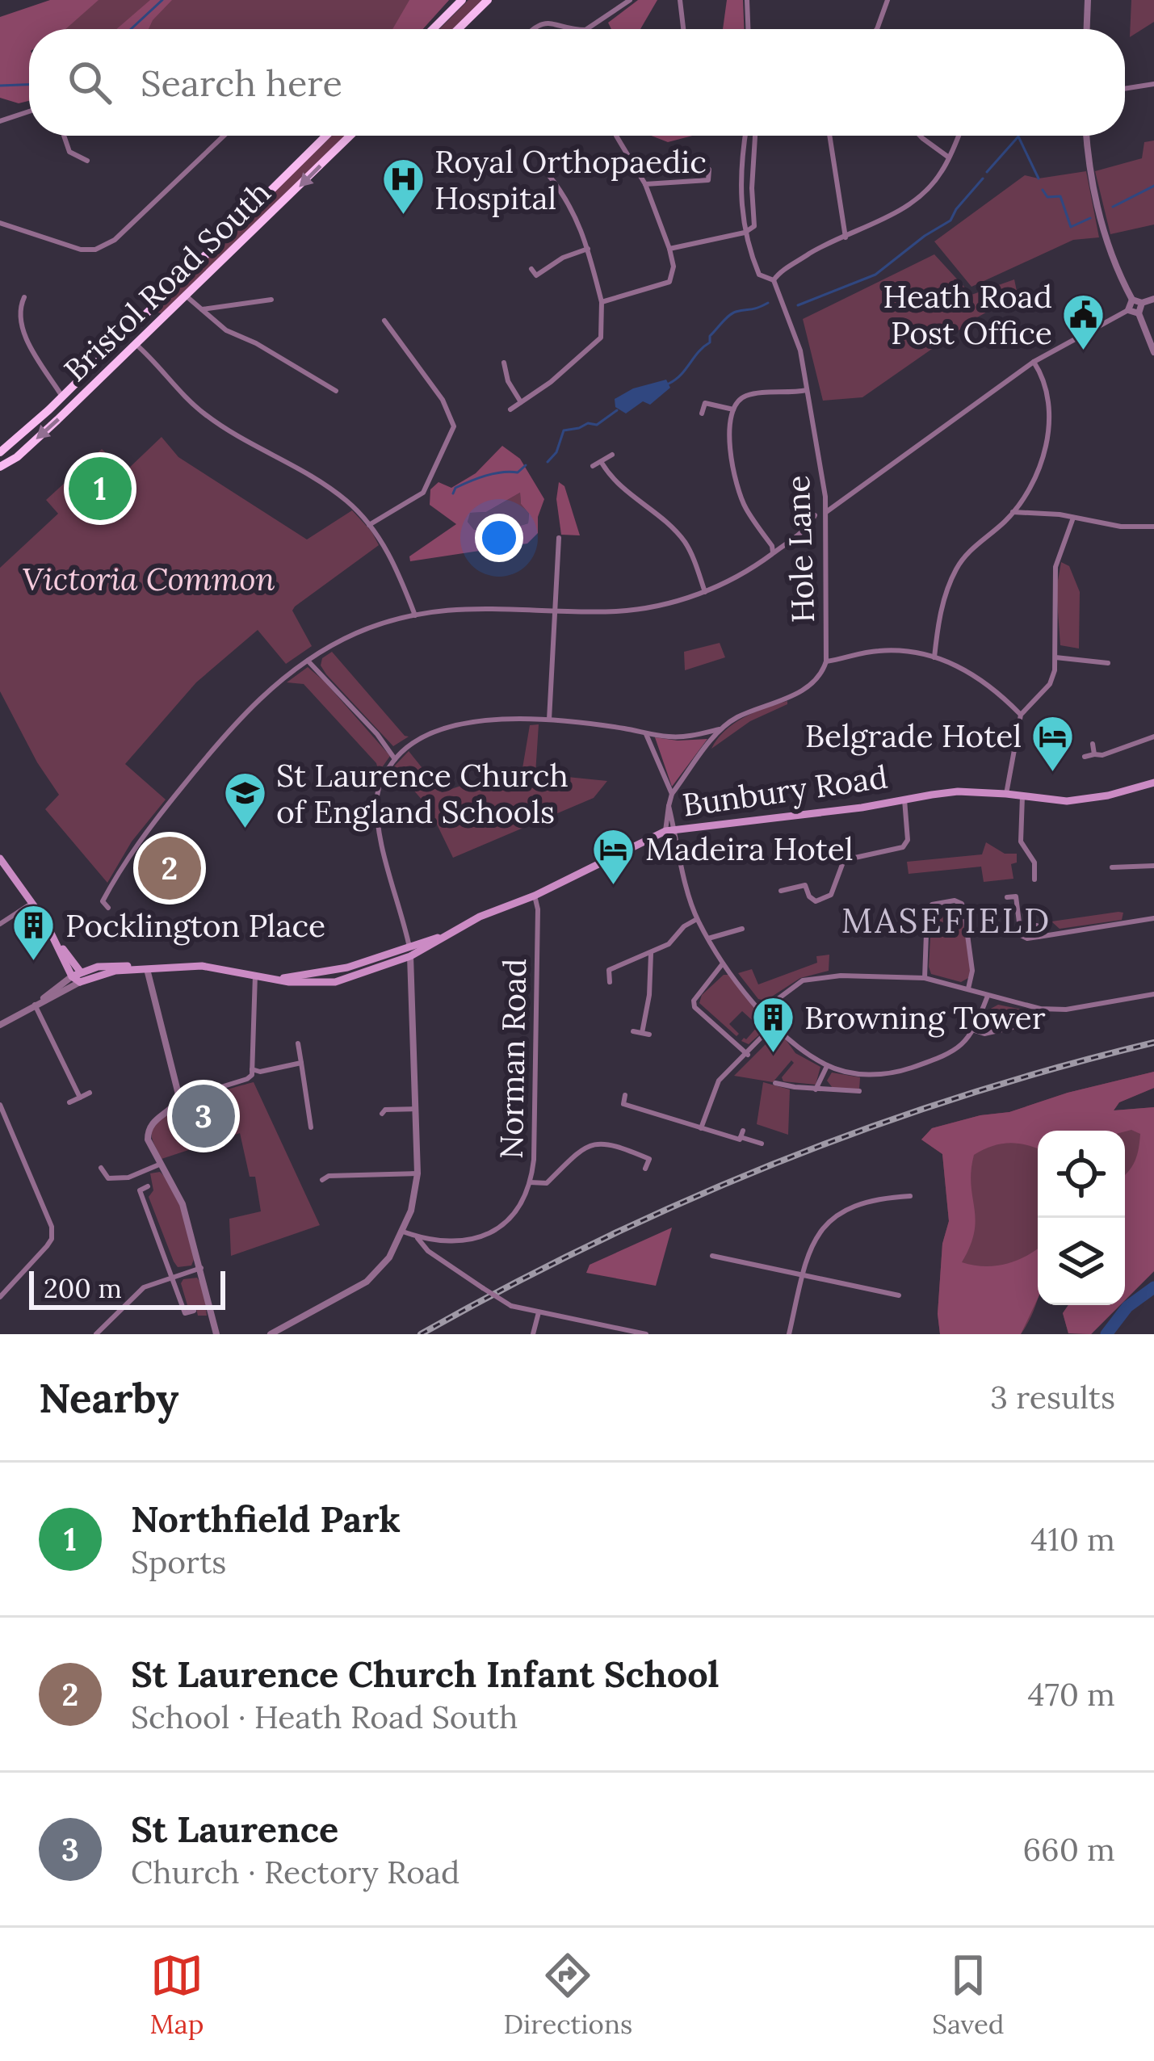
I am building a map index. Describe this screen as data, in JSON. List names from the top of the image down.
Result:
{
  "streets": {
    "highway": ["Bristol Road South"],
    "main road": ["Bunbury Road"],
    "street": ["Hole Lane", "Norman Road"]
  },
  "crossings": [
    ["Hole Lane", "Bunbury Road"],
    ["Bunbury Road", "Norman Road"]
  ],
  "districts": ["MASEFIELD"],
  "parks": ["Victoria Common"],
  "places": {
    "hospital": ["Royal Orthopaedic Hospital"],
    "public building": ["Heath Road Post Office"],
    "hotel": ["Belgrade Hotel", "Madeira Hotel"],
    "school or university": ["St Laurence Church of England Schools"],
    "building": ["Pocklington Place", "Browning Tower"]
  },
  "scale_bar": "200 m",
  "page": {
    "search": "Search here",
    "pins": ["1", "2", "3"],
    "scale": "200 m",
    "heading": ["Nearby", "3 results"],
    "list": [
      {
        "mark": "1",
        "name": "Northfield Park",
        "note": "Sports",
        "value": "410 m"
      },
      {
        "mark": "2",
        "name": "St Laurence Church Infant School",
        "note": "School · Heath Road South",
        "value": "470 m"
      },
      {
        "mark": "3",
        "name": "St Laurence",
        "note": "Church · Rectory Road",
        "value": "660 m"
      }
    ],
    "nav": ["Map", "Directions", "Saved"]
  }
}
